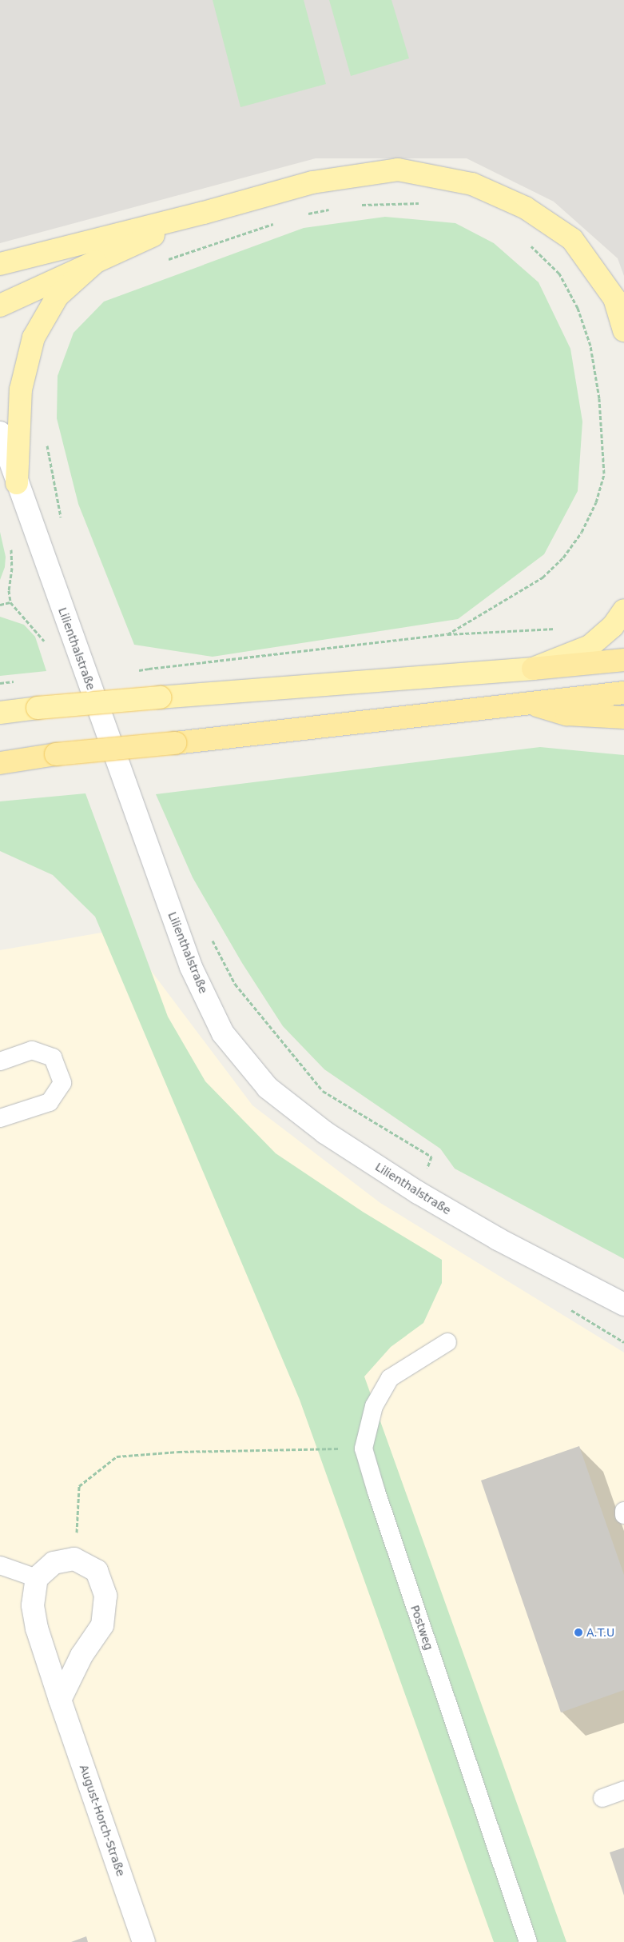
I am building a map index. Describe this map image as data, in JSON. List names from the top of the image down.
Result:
{
  "streets": {
    "street": ["Lilienthalstraße", "August-Horch-Straße"],
    "lane": ["Postweg"]
  },
  "places": ["A.T.U"]
}
